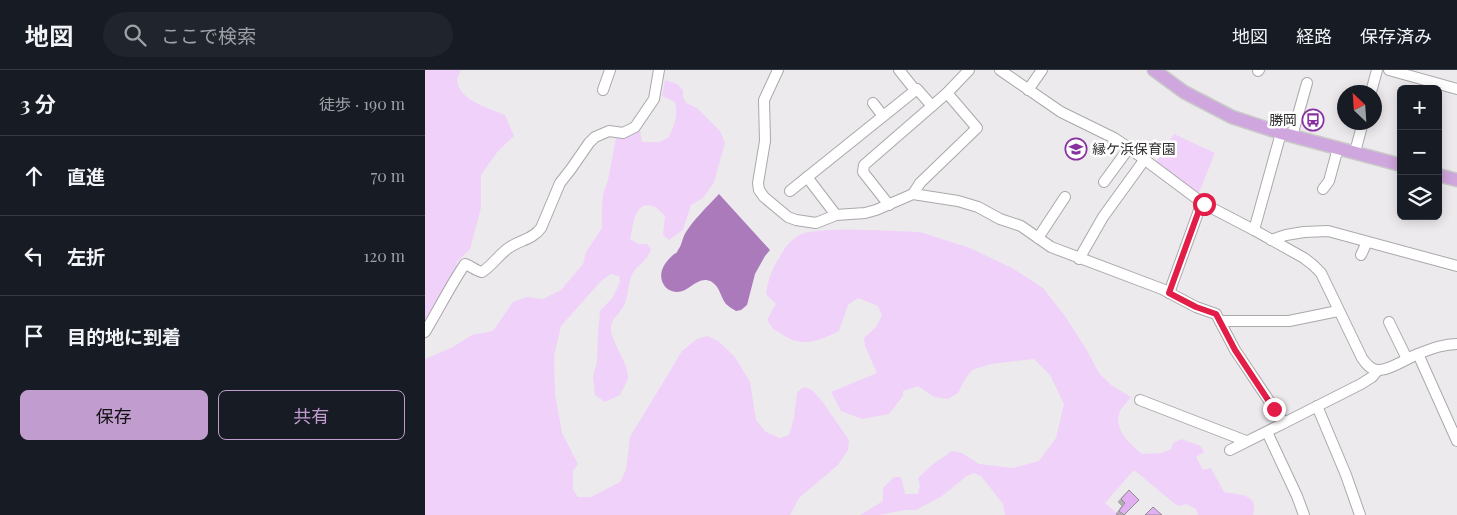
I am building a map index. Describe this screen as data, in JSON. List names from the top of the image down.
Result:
{
  "places": {
    "bus stop": ["勝岡"],
    "school or university": ["縁ケ浜保育園"]
  },
  "north": "top left",
  "page": {
    "header": "地図",
    "search": "ここで検索",
    "nav": ["地図", "経路", "保存済み"],
    "heading": ["3 分", "徒歩 · 190 m"],
    "map_buttons": ["+", "−"],
    "list": [
      ["直進", "70 m"],
      ["左折", "120 m"],
      "目的地に到着"
    ],
    "buttons": ["保存", "共有"]
  }
}
